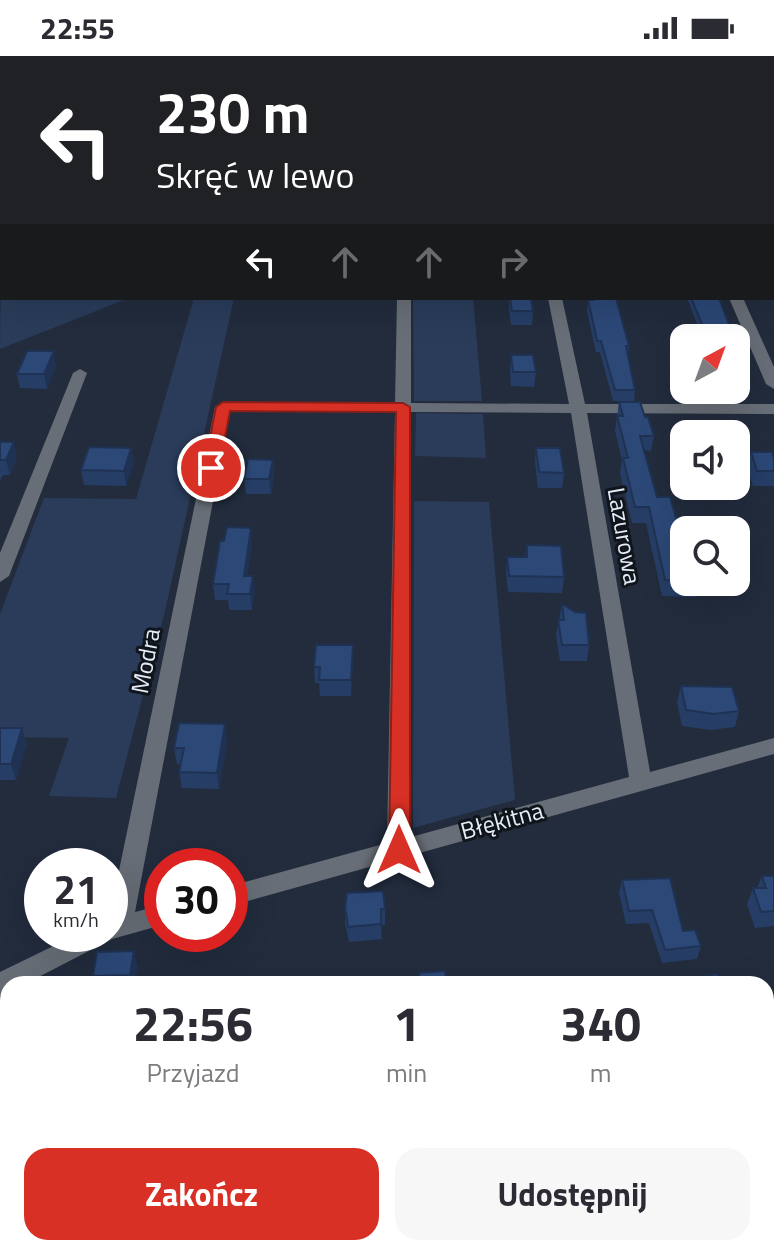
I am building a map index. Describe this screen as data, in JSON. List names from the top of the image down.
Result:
{
  "streets": {
    "street": ["Lazurowa", "Modra", "Błękitna"]
  },
  "crossings": [
    ["Lazurowa", "Błękitna"]
  ],
  "north": "top right",
  "page": {
    "status": "22:55",
    "turn": ["230 m", "Skręć w lewo"],
    "speed": "21 km/h",
    "limit": "30",
    "eta": [
      "22:56",
      "Przyjazd",
      "1",
      "min",
      "340",
      "m"
    ],
    "buttons": ["Zakończ", "Udostępnij"]
  }
}
